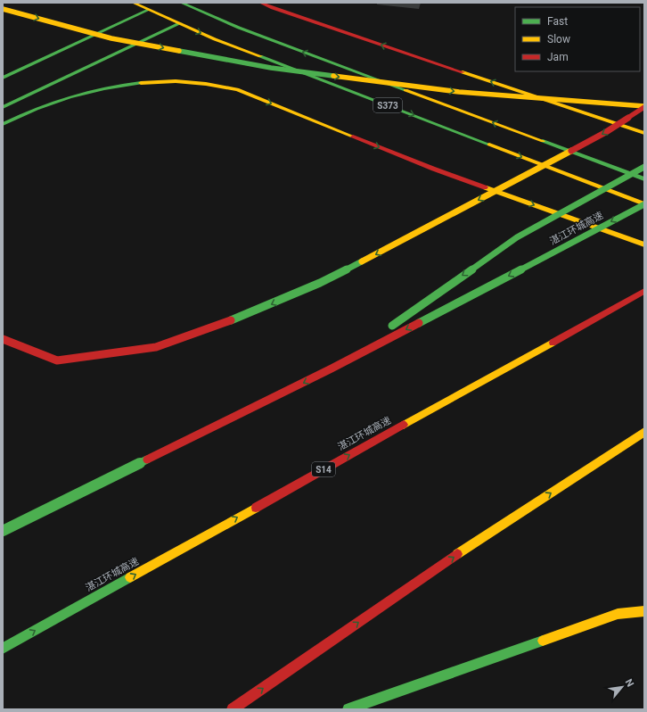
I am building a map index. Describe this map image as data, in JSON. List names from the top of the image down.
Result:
{
  "streets": {
    "main road": ["S373", "湛江环城高速", "S14"]
  },
  "crossings": [
    ["S373", "湛江环城高速"]
  ],
  "legend": ["Fast", "Slow", "Jam"],
  "north": "top right"
}
